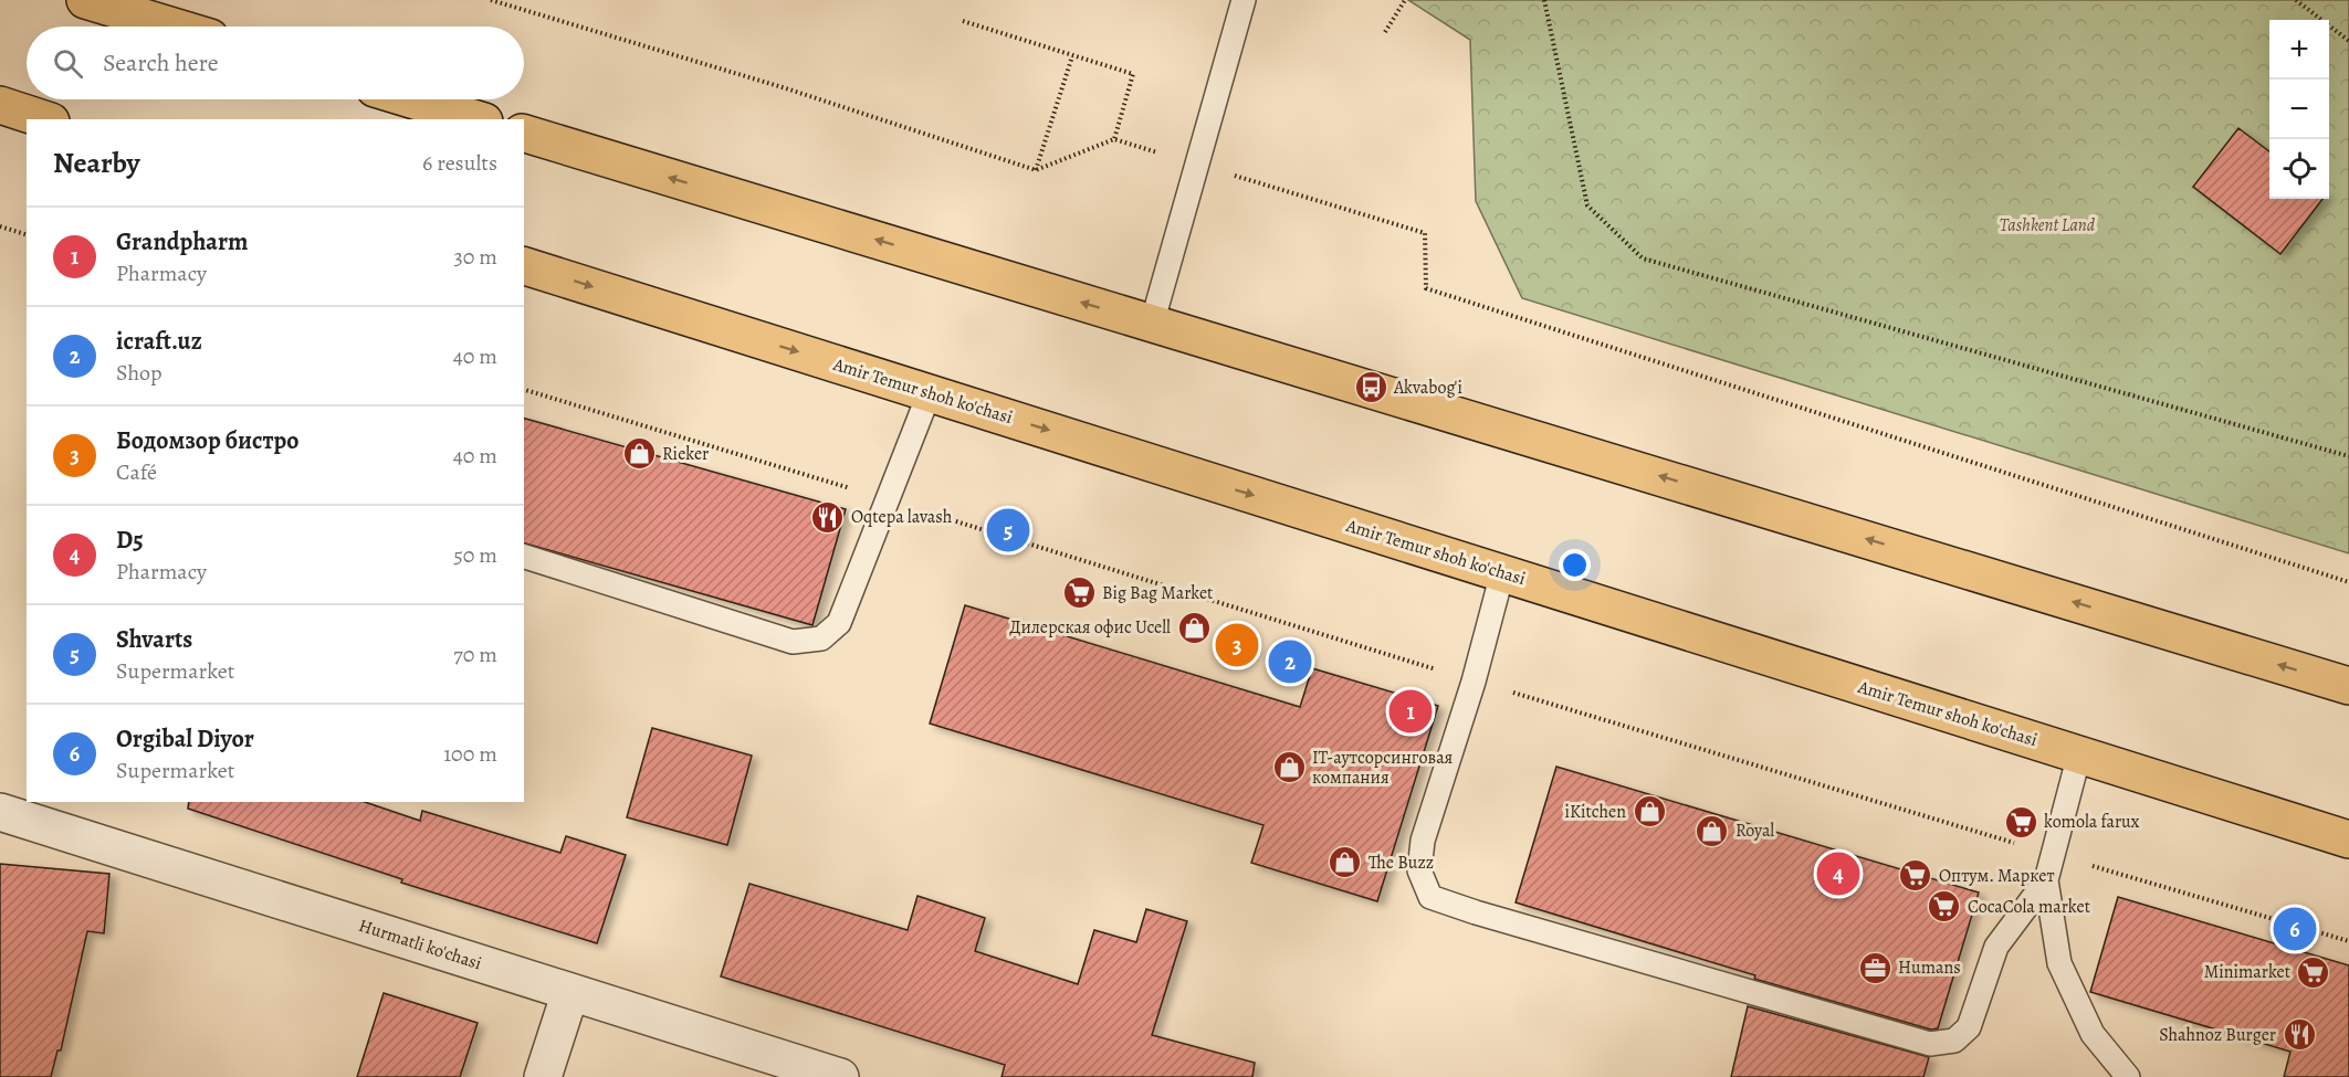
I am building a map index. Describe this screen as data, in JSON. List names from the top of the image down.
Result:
{
  "streets": {
    "main road": ["Amir Temur shoh ko'chasi"],
    "street": ["Hurmatli ko'chasi"]
  },
  "parks": ["Tashkent Land"],
  "places": {
    "bus stop": ["Akvabog'i"],
    "shop": [
      "Rieker",
      "Дилерская офис Ucell",
      "IT-aутсорсинговая компания",
      "iKitchen",
      "Royal",
      "The Buzz"
    ],
    "restaurant": ["Oqtepa lavash", "Shahnoz Burger"],
    "supermarket": [
      "Big Bag Market",
      "komola farux",
      "Оптум. Маркет",
      "CocaCola market",
      "Minimarket"
    ],
    "office": ["Humans"]
  },
  "page": {
    "map_buttons": ["+", "−"],
    "search": "Search here",
    "heading": ["Nearby", "6 results"],
    "list": [
      {
        "mark": "1",
        "name": "Grandpharm",
        "note": "Pharmacy",
        "value": "30 m"
      },
      {
        "mark": "2",
        "name": "icraft.uz",
        "note": "Shop",
        "value": "40 m"
      },
      {
        "mark": "3",
        "name": "Бодомзор бистро",
        "note": "Café",
        "value": "40 m"
      },
      {
        "mark": "4",
        "name": "D5",
        "note": "Pharmacy",
        "value": "50 m"
      },
      {
        "mark": "5",
        "name": "Shvarts",
        "note": "Supermarket",
        "value": "70 m"
      },
      {
        "mark": "6",
        "name": "Orgibal Diyor",
        "note": "Supermarket",
        "value": "100 m"
      }
    ],
    "pins": [
      "5",
      "3",
      "2",
      "1",
      "4",
      "6"
    ]
  }
}
